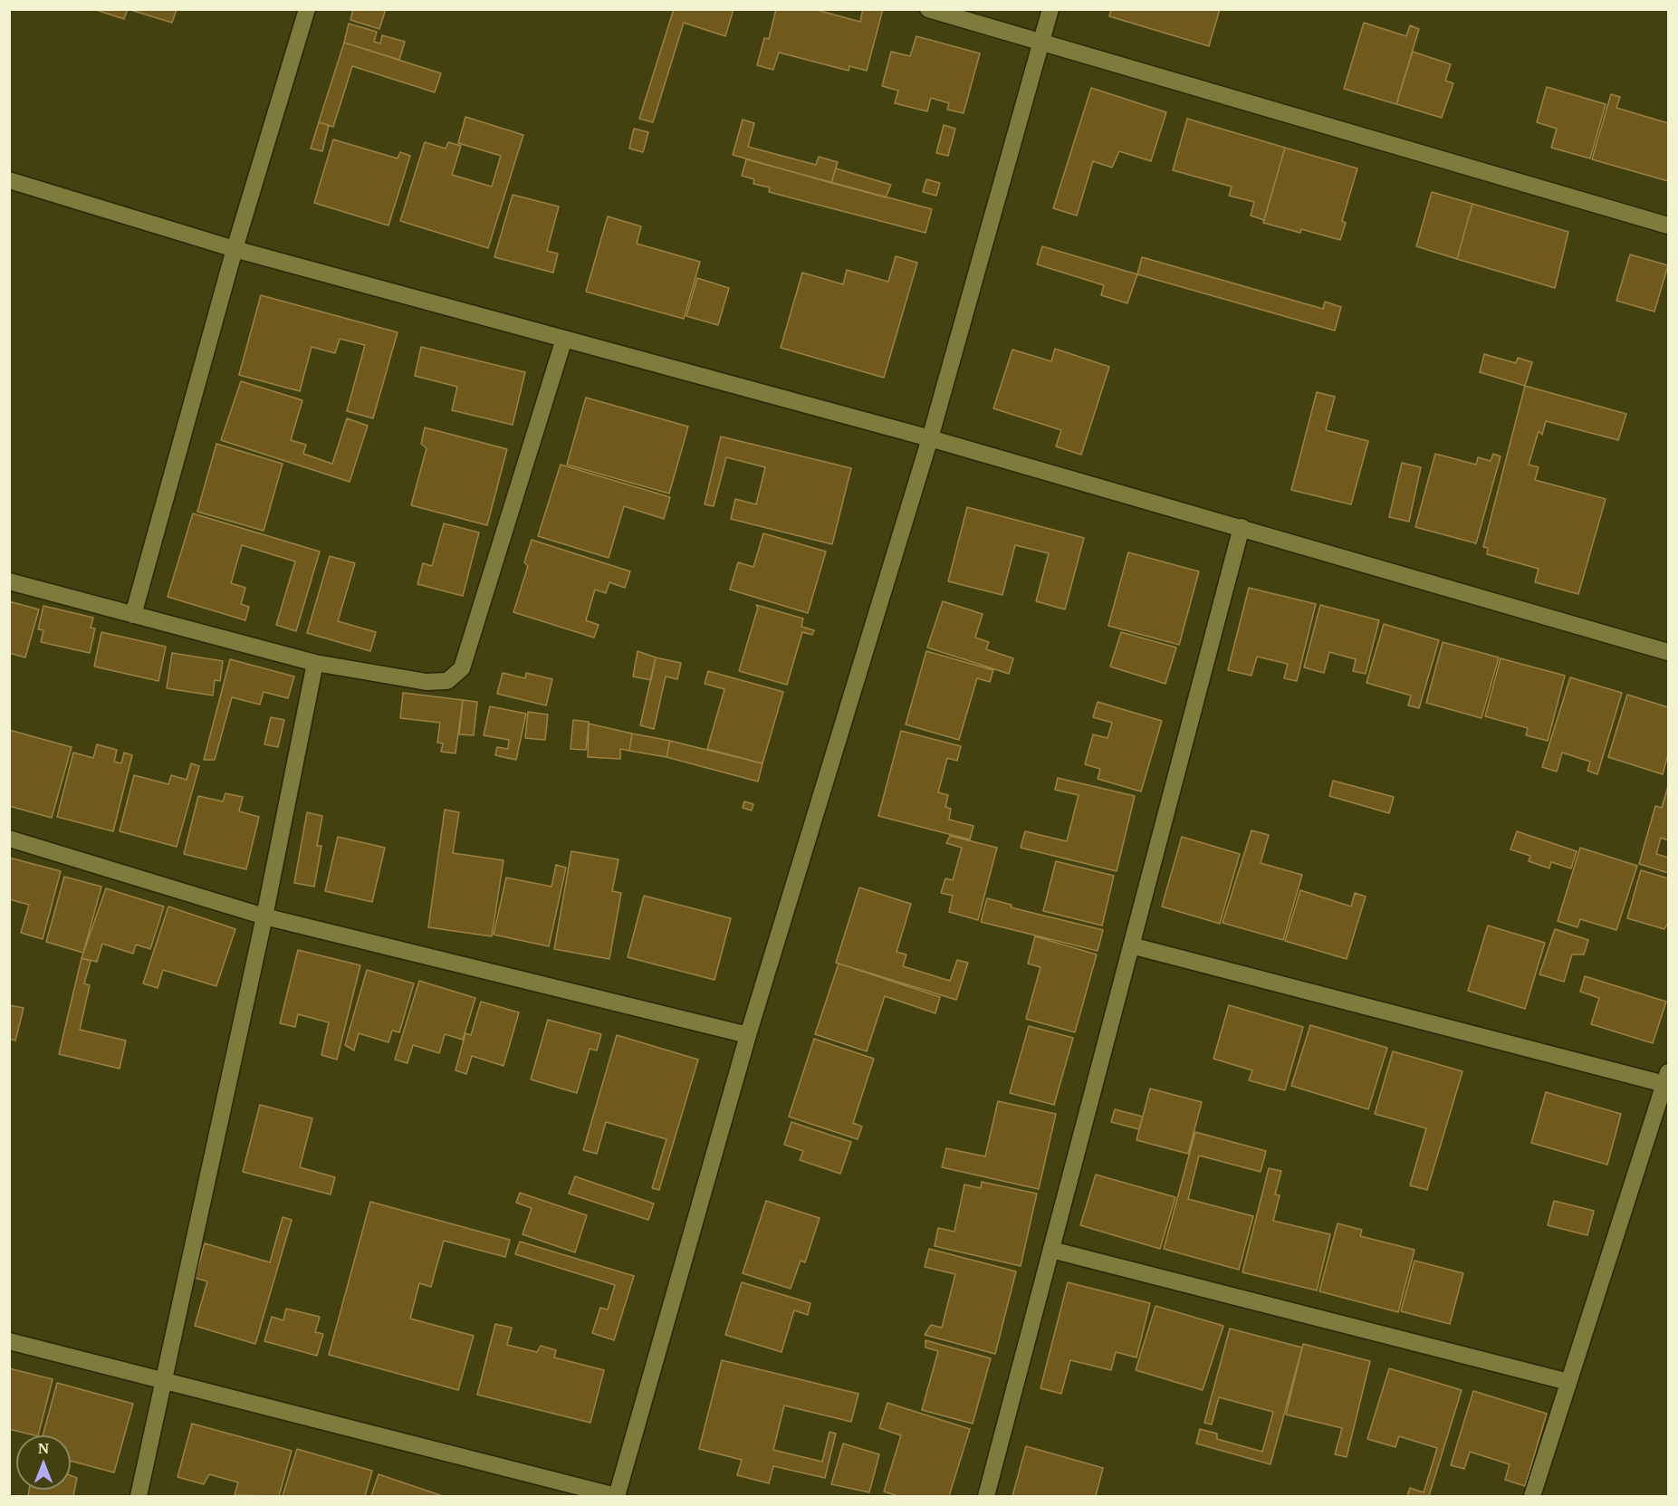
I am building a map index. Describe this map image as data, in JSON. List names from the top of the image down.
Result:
{
  "north": "top"
}
